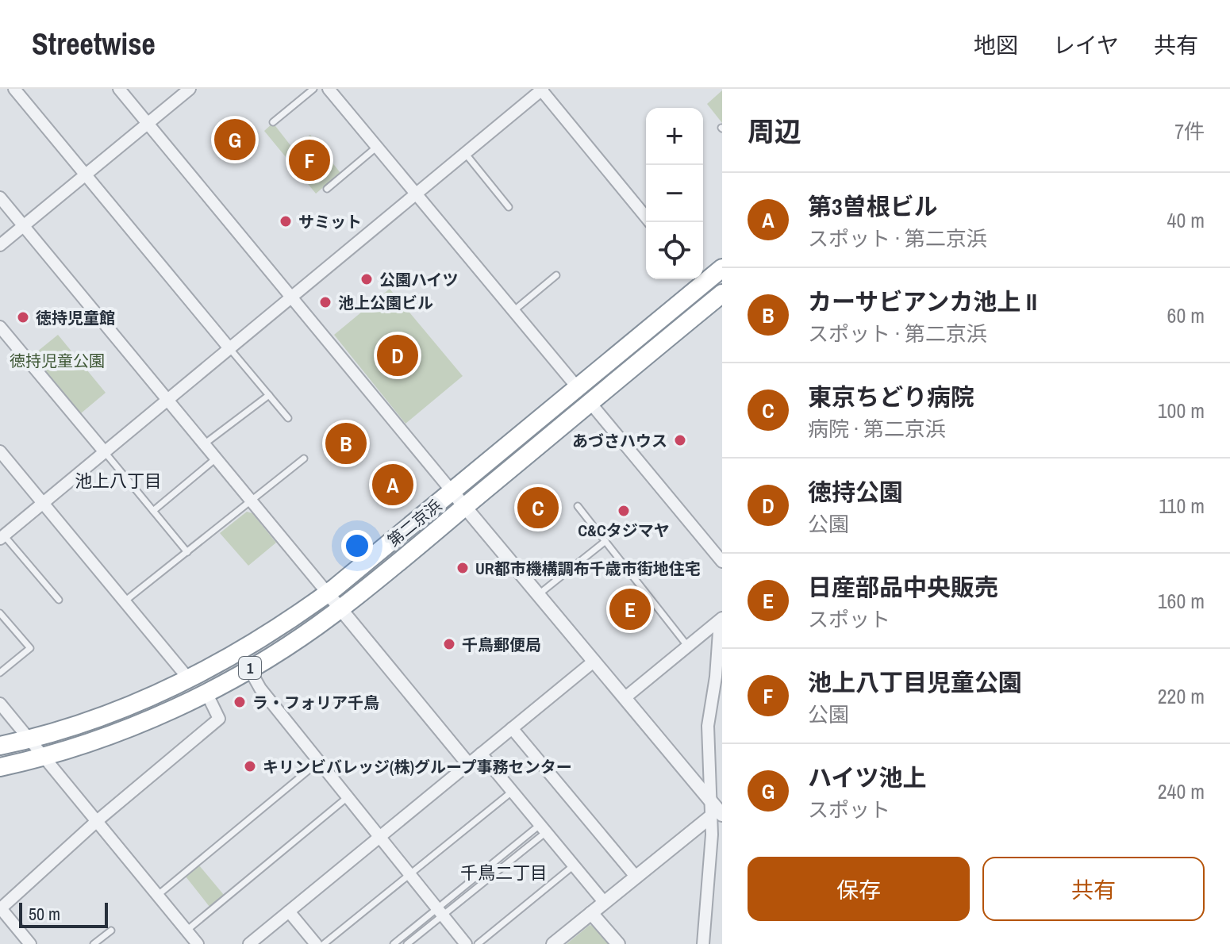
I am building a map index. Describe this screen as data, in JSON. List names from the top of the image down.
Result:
{
  "streets": {
    "highway": ["第二京浜", "1"]
  },
  "districts": ["池上八丁目", "千鳥二丁目"],
  "parks": ["徳持児童公園"],
  "places": [
    "サミット",
    "公園ハイツ",
    "池上公園ビル",
    "徳持児童館",
    "あづさハウス",
    "C&Cタジマヤ",
    "UR都市機構調布千歳市街地住宅",
    "千鳥郵便局",
    "ラ・フォリア千鳥",
    "キリンビバレッジ(株)グループ事務センター"
  ],
  "scale_bar": "50 m",
  "page": {
    "header": "Streetwise",
    "nav": ["地図", "レイヤ", "共有"],
    "heading": ["周辺", "7件"],
    "map_buttons": ["+", "−"],
    "pins": [
      "G",
      "F",
      "D",
      "B",
      "A",
      "C",
      "E"
    ],
    "list": [
      {
        "mark": "A",
        "name": "第3曽根ビル",
        "note": "スポット · 第二京浜",
        "value": "40 m"
      },
      {
        "mark": "B",
        "name": "カーサビアンカ池上 II",
        "note": "スポット · 第二京浜",
        "value": "60 m"
      },
      {
        "mark": "C",
        "name": "東京ちどり病院",
        "note": "病院 · 第二京浜",
        "value": "100 m"
      },
      {
        "mark": "D",
        "name": "徳持公園",
        "note": "公園",
        "value": "110 m"
      },
      {
        "mark": "E",
        "name": "日産部品中央販売",
        "note": "スポット",
        "value": "160 m"
      },
      {
        "mark": "F",
        "name": "池上八丁目児童公園",
        "note": "公園",
        "value": "220 m"
      },
      {
        "mark": "G",
        "name": "ハイツ池上",
        "note": "スポット",
        "value": "240 m"
      }
    ],
    "buttons": ["保存", "共有"],
    "scale": "50 m"
  }
}
